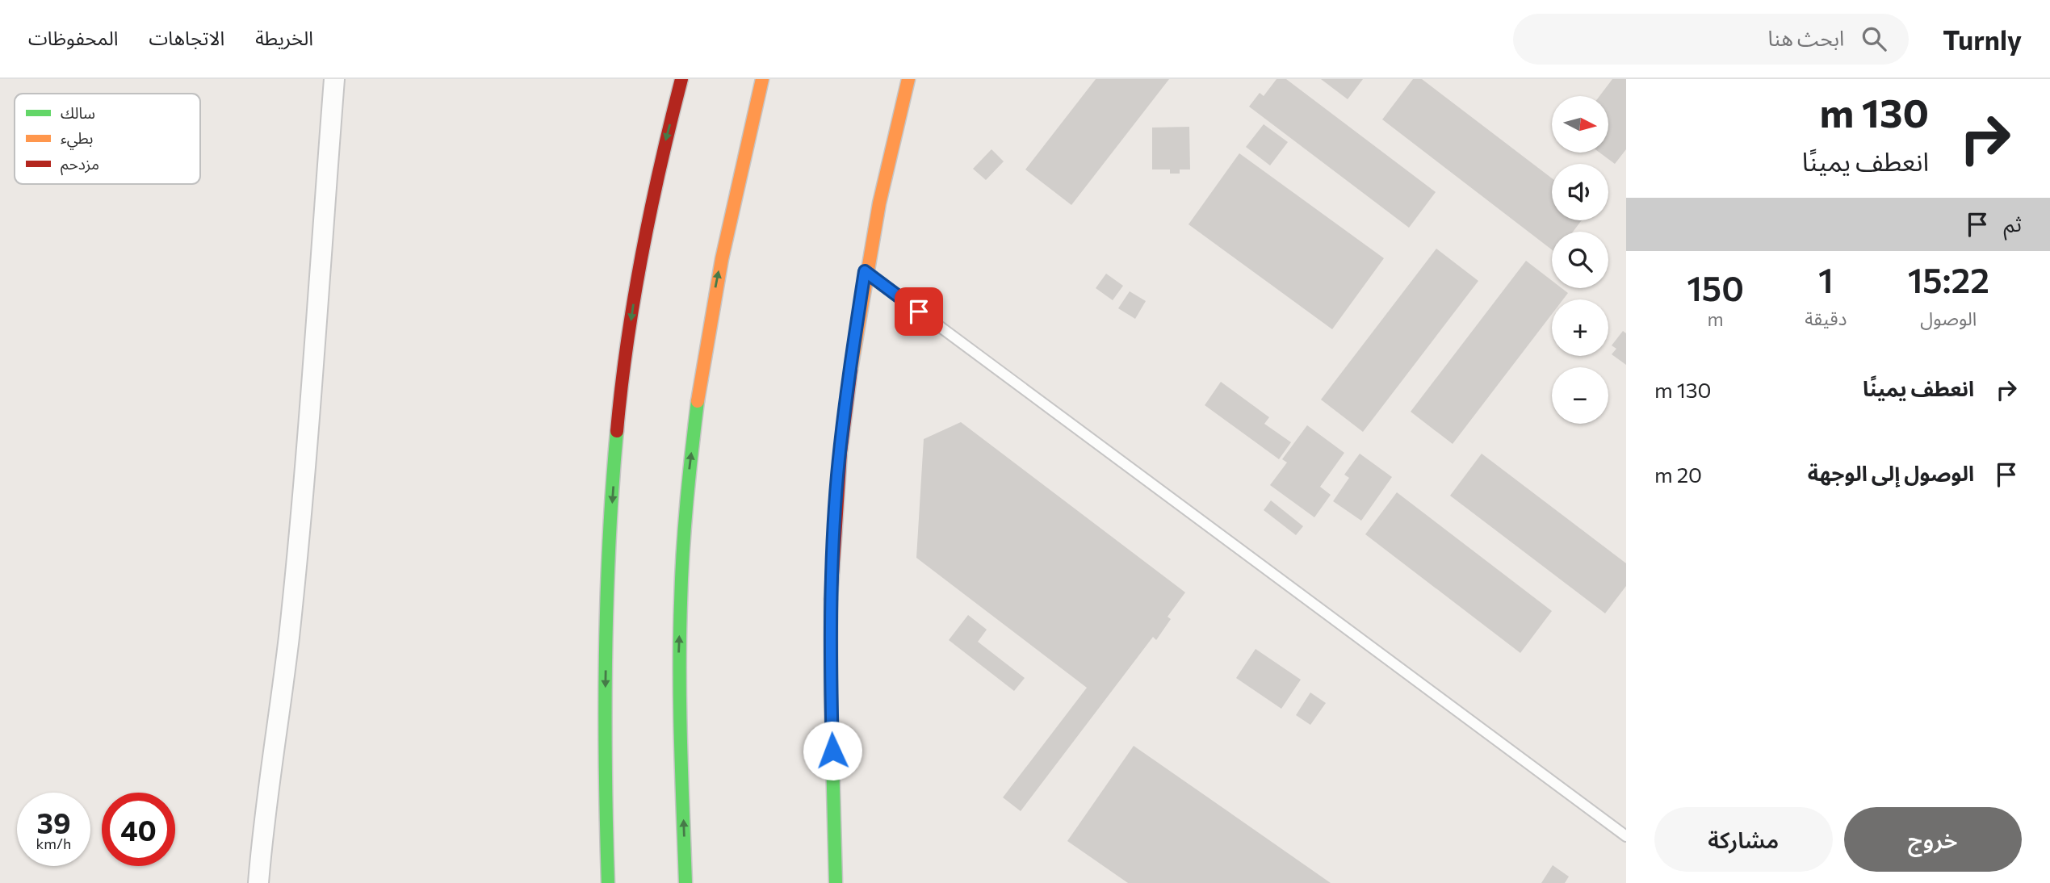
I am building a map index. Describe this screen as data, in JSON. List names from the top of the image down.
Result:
{
  "legend": ["سالك", "بطيء", "مزدحم"],
  "north": "right",
  "page": {
    "header": "Turnly",
    "search": "ابحث هنا",
    "nav": ["الخريطة", "الاتجاهات", "المحفوظات"],
    "turn": ["130 m", "انعطف يمينًا"],
    "map_buttons": ["+", "−"],
    "then": "ثم",
    "eta": [
      "15:22",
      "الوصول",
      "1",
      "دقيقة",
      "150",
      "m"
    ],
    "list": [
      {
        "name": "انعطف يمينًا",
        "value": "130 m"
      },
      {
        "name": "الوصول إلى الوجهة",
        "value": "20 m"
      }
    ],
    "speed": "39 km/h",
    "limit": "40",
    "buttons": ["خروج", "مشاركة"]
  }
}
